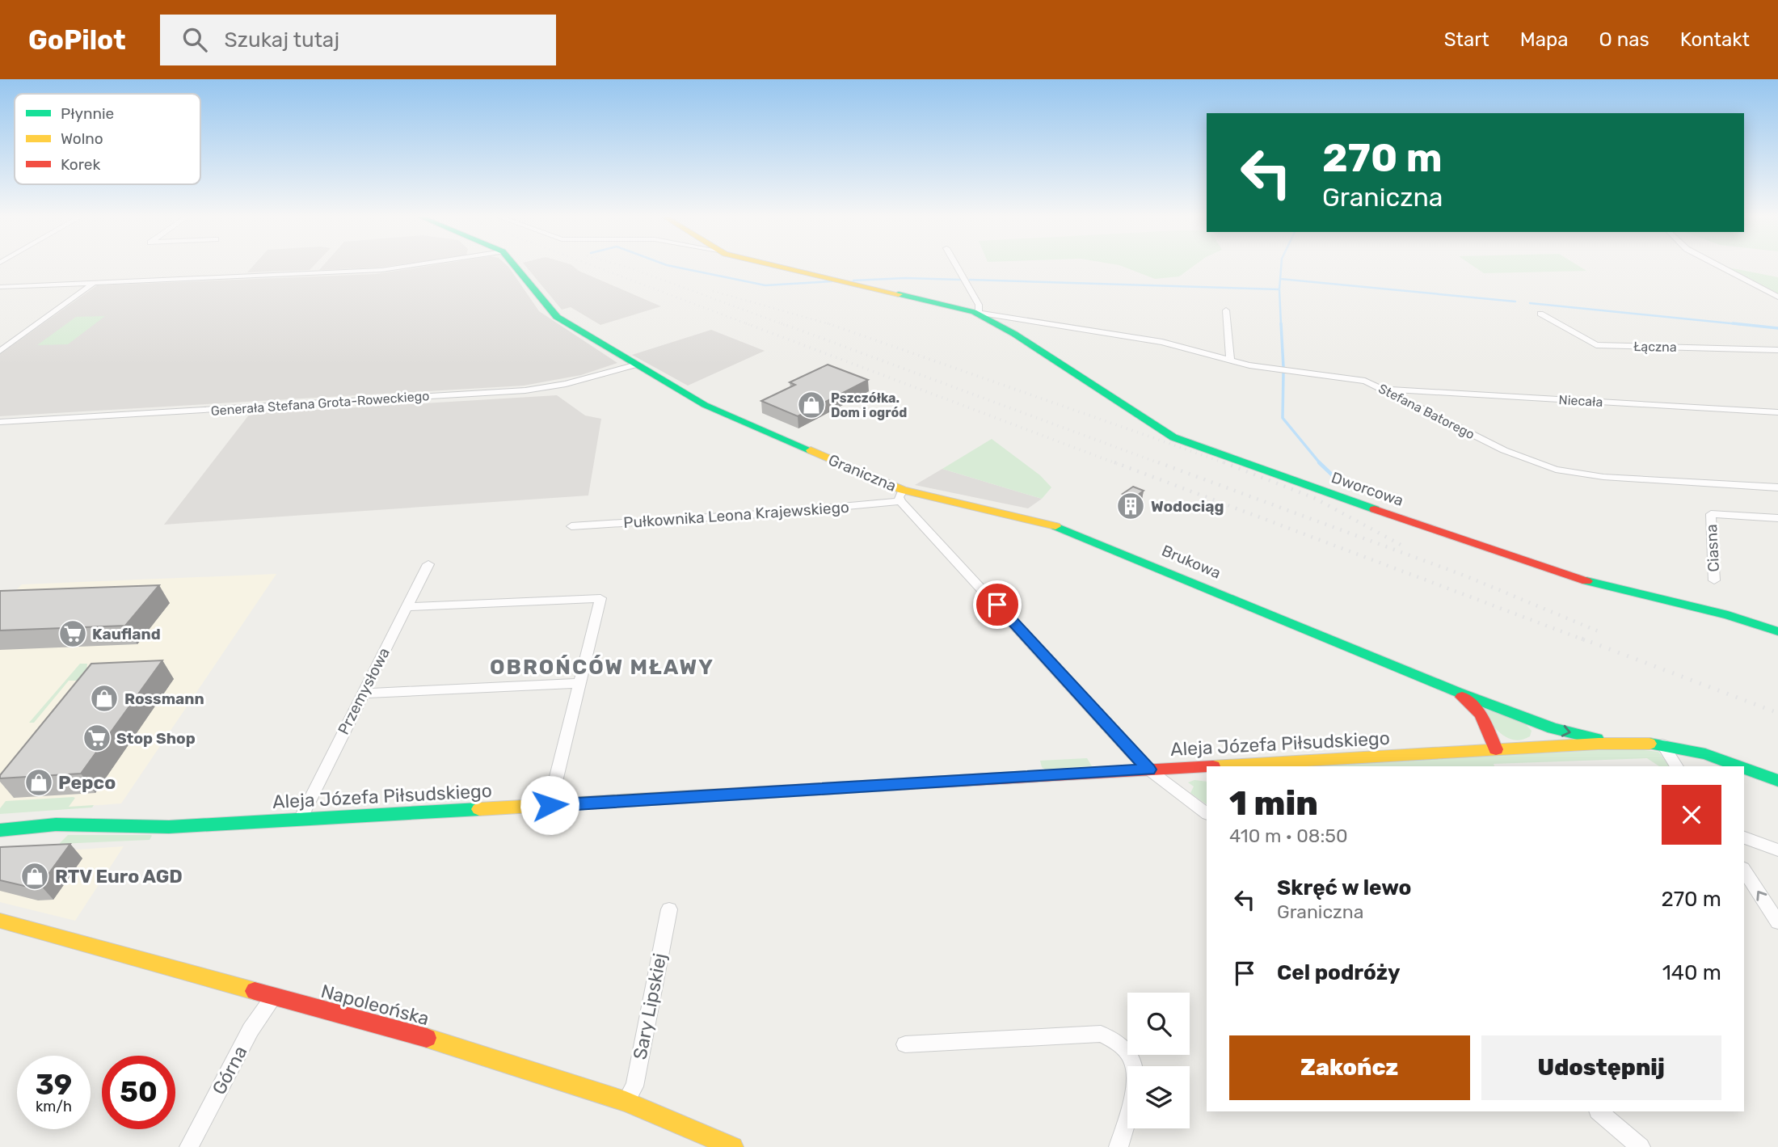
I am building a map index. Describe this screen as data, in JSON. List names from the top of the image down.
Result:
{
  "streets": {
    "street": [
      "Łączna",
      "Niecała",
      "Generała Stefana Grota-Roweckiego",
      "Stefana Batorego",
      "Graniczna",
      "Dworcowa",
      "Pułkownika Leona Krajewskiego",
      "Ciasna",
      "Brukowa",
      "Przemysłowa",
      "Aleja Józefa Piłsudskiego",
      "Napoleońska",
      "Sary Lipskiej",
      "Górna"
    ]
  },
  "crossings": [
    ["Niecała", "Stefana Batorego"],
    ["Generała Stefana Grota-Roweckiego", "Graniczna"],
    ["Stefana Batorego", "Dworcowa"],
    ["Graniczna", "Pułkownika Leona Krajewskiego"],
    ["Graniczna", "Brukowa"],
    ["Graniczna", "Aleja Józefa Piłsudskiego"],
    ["Pułkownika Leona Krajewskiego", "Brukowa"],
    ["Brukowa", "Aleja Józefa Piłsudskiego"],
    ["Przemysłowa", "Aleja Józefa Piłsudskiego"],
    ["Napoleońska", "Sary Lipskiej"],
    ["Napoleońska", "Górna"]
  ],
  "districts": ["OBROŃCÓW MŁAWY"],
  "places": {
    "shop": [
      "Pszczółka. Dom i ogród",
      "Rossmann",
      "Pepco",
      "RTV Euro AGD"
    ],
    "building": ["Wodociąg"],
    "supermarket": ["Kaufland", "Stop Shop"]
  },
  "legend": ["Płynnie", "Wolno", "Korek"],
  "page": {
    "header": "GoPilot",
    "search": "Szukaj tutaj",
    "nav": [
      "Start",
      "Mapa",
      "O nas",
      "Kontakt"
    ],
    "turn": ["270 m", "Graniczna"],
    "heading": ["1 min", "410 m · 08:50"],
    "list": [
      {
        "name": "Skręć w lewo",
        "note": "Graniczna",
        "value": "270 m"
      },
      {
        "name": "Cel podróży",
        "value": "140 m"
      }
    ],
    "buttons": ["Zakończ", "Udostępnij"],
    "speed": "39 km/h",
    "limit": "50"
  }
}
